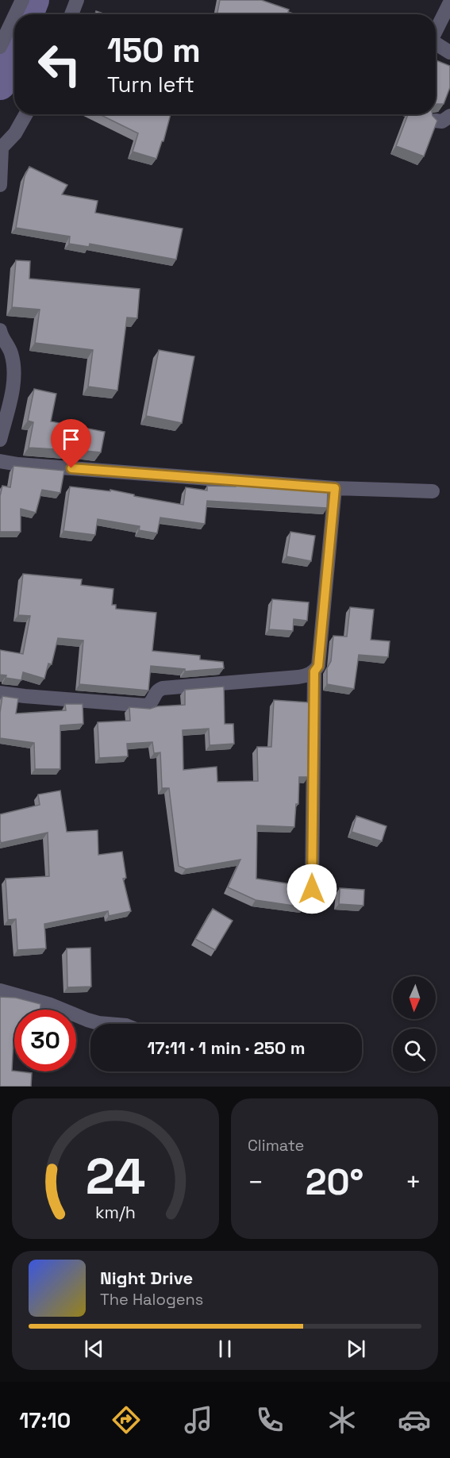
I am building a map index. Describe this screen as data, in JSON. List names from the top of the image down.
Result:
{
  "north": "bottom",
  "page": {
    "turn": ["150 m", "Turn left"],
    "limit": "30",
    "trip": "17:11 · 1 min · 250 m",
    "tile": "Climate",
    "heat": ["−", "20°", "+"],
    "song": ["Night Drive", "The Halogens"],
    "tabs": "17:10",
    "gauge": ["24", "km/h"]
  }
}
